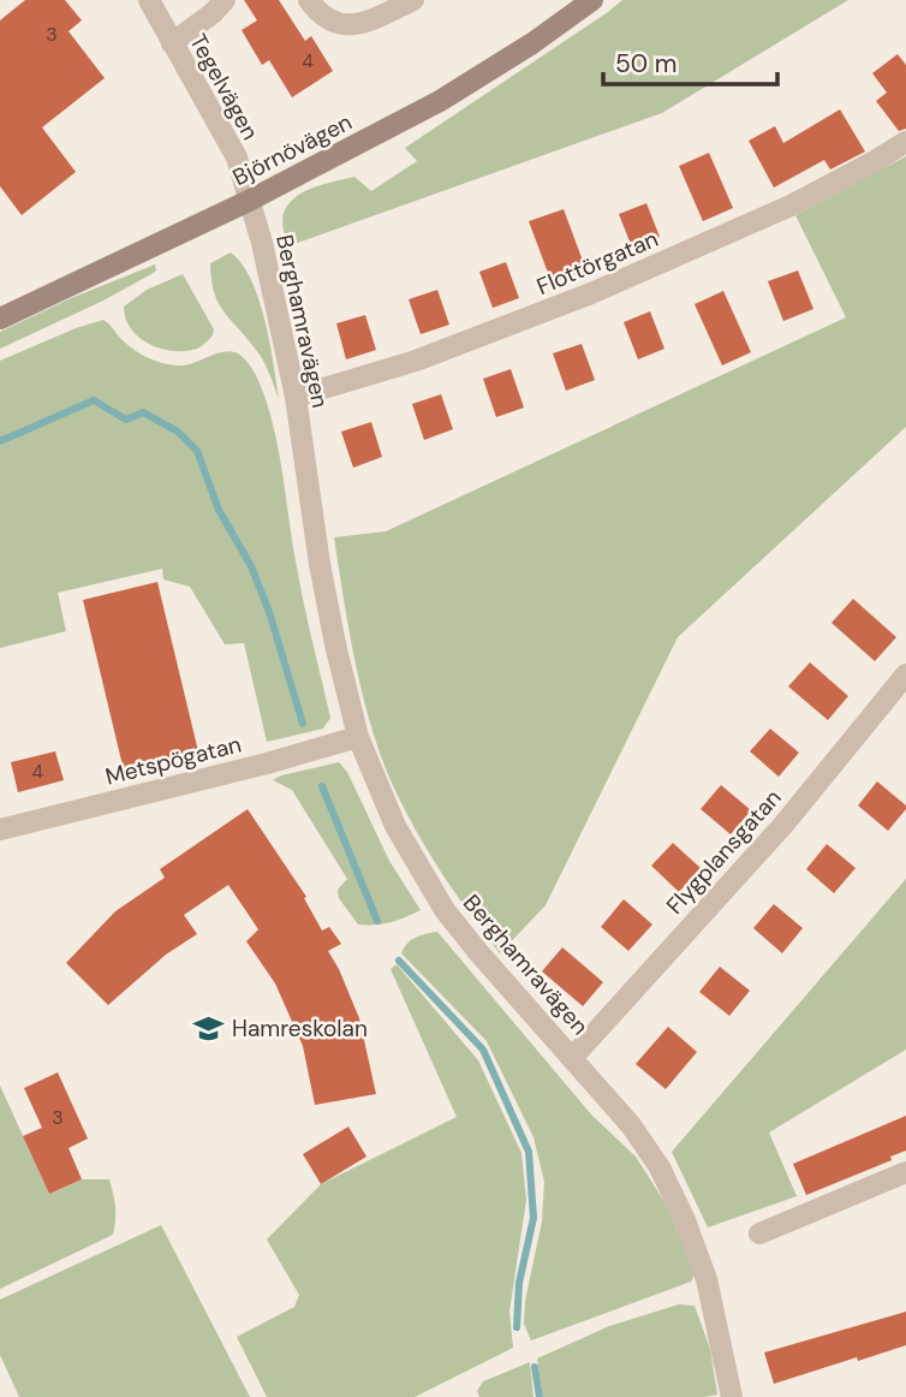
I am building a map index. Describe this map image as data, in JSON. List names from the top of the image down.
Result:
{
  "streets": {
    "main road": ["Björnövägen"],
    "street": [
      "Tegelvägen",
      "Flottörgatan",
      "Berghamravägen",
      "Metspögatan",
      "Flygplansgatan"
    ]
  },
  "crossings": [
    ["Tegelvägen", "Björnövägen"],
    ["Tegelvägen", "Berghamravägen"],
    ["Björnövägen", "Berghamravägen"],
    ["Flottörgatan", "Berghamravägen"],
    ["Berghamravägen", "Metspögatan"],
    ["Berghamravägen", "Flygplansgatan"]
  ],
  "places": {
    "school or university": ["Hamreskolan"]
  },
  "house_numbers": [
    "3",
    "4",
    "4",
    "3"
  ],
  "scale_bar": "50 m"
}
